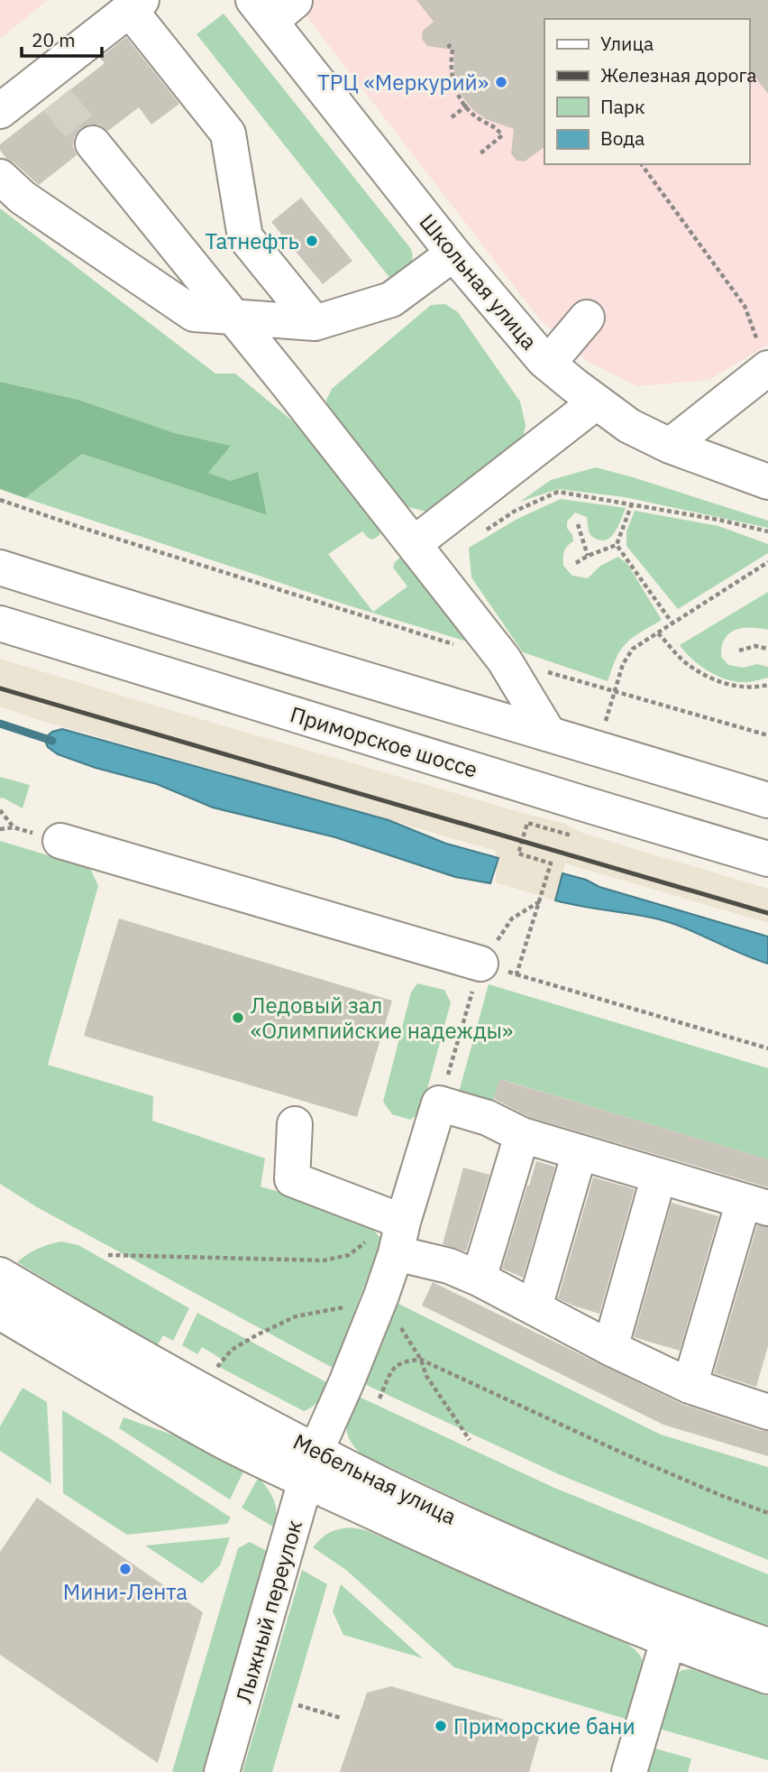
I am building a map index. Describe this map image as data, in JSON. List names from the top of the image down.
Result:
{
  "streets": {
    "street": [
      "Школьная улица",
      "Приморское шоссе",
      "Мебельная улица",
      "Лыжный переулок"
    ]
  },
  "crossings": [
    ["Мебельная улица", "Лыжный переулок"]
  ],
  "places": [
    "ТРЦ «Меркурий»",
    "Татнефть",
    "Ледовый зал «Олимпийские надежды»",
    "Мини-Лента",
    "Приморские бани"
  ],
  "legend": [
    "Улица",
    "Железная дорога",
    "Парк",
    "Вода"
  ],
  "scale_bar": "20 m"
}
